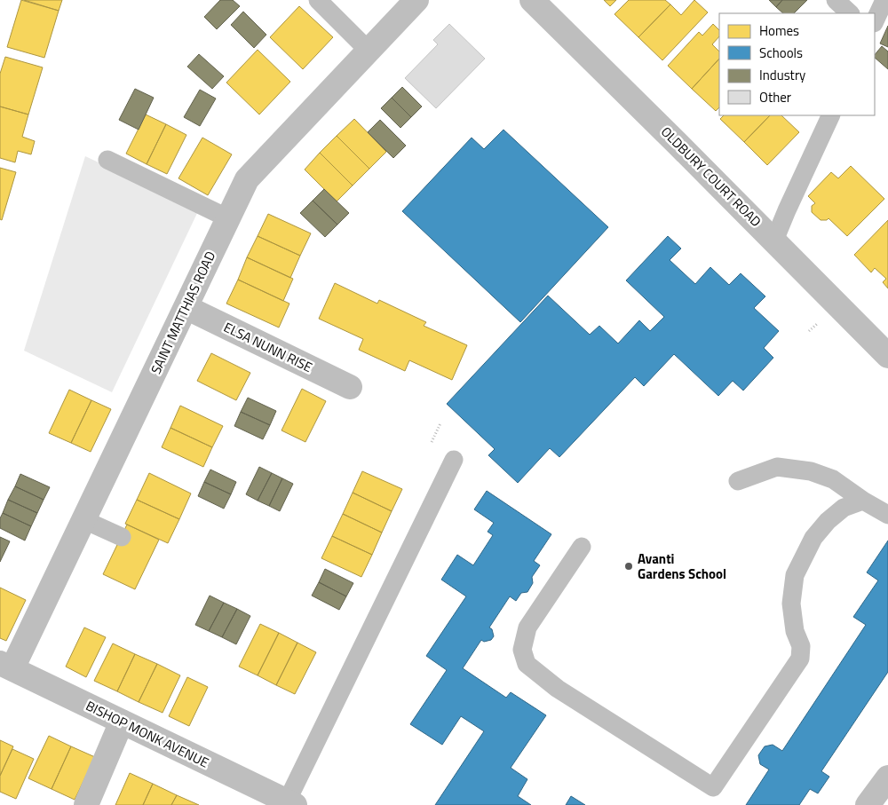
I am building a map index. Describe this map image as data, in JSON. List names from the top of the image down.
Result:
{
  "streets": {
    "street": [
      "OLDBURY COURT ROAD",
      "SAINT MATTHIAS ROAD",
      "ELSA NUNN RISE",
      "BISHOP MONK AVENUE"
    ]
  },
  "crossings": [
    ["SAINT MATTHIAS ROAD", "ELSA NUNN RISE"],
    ["SAINT MATTHIAS ROAD", "BISHOP MONK AVENUE"]
  ],
  "places": ["Avanti Gardens School"],
  "legend": [
    "Homes",
    "Schools",
    "Industry",
    "Other"
  ]
}
